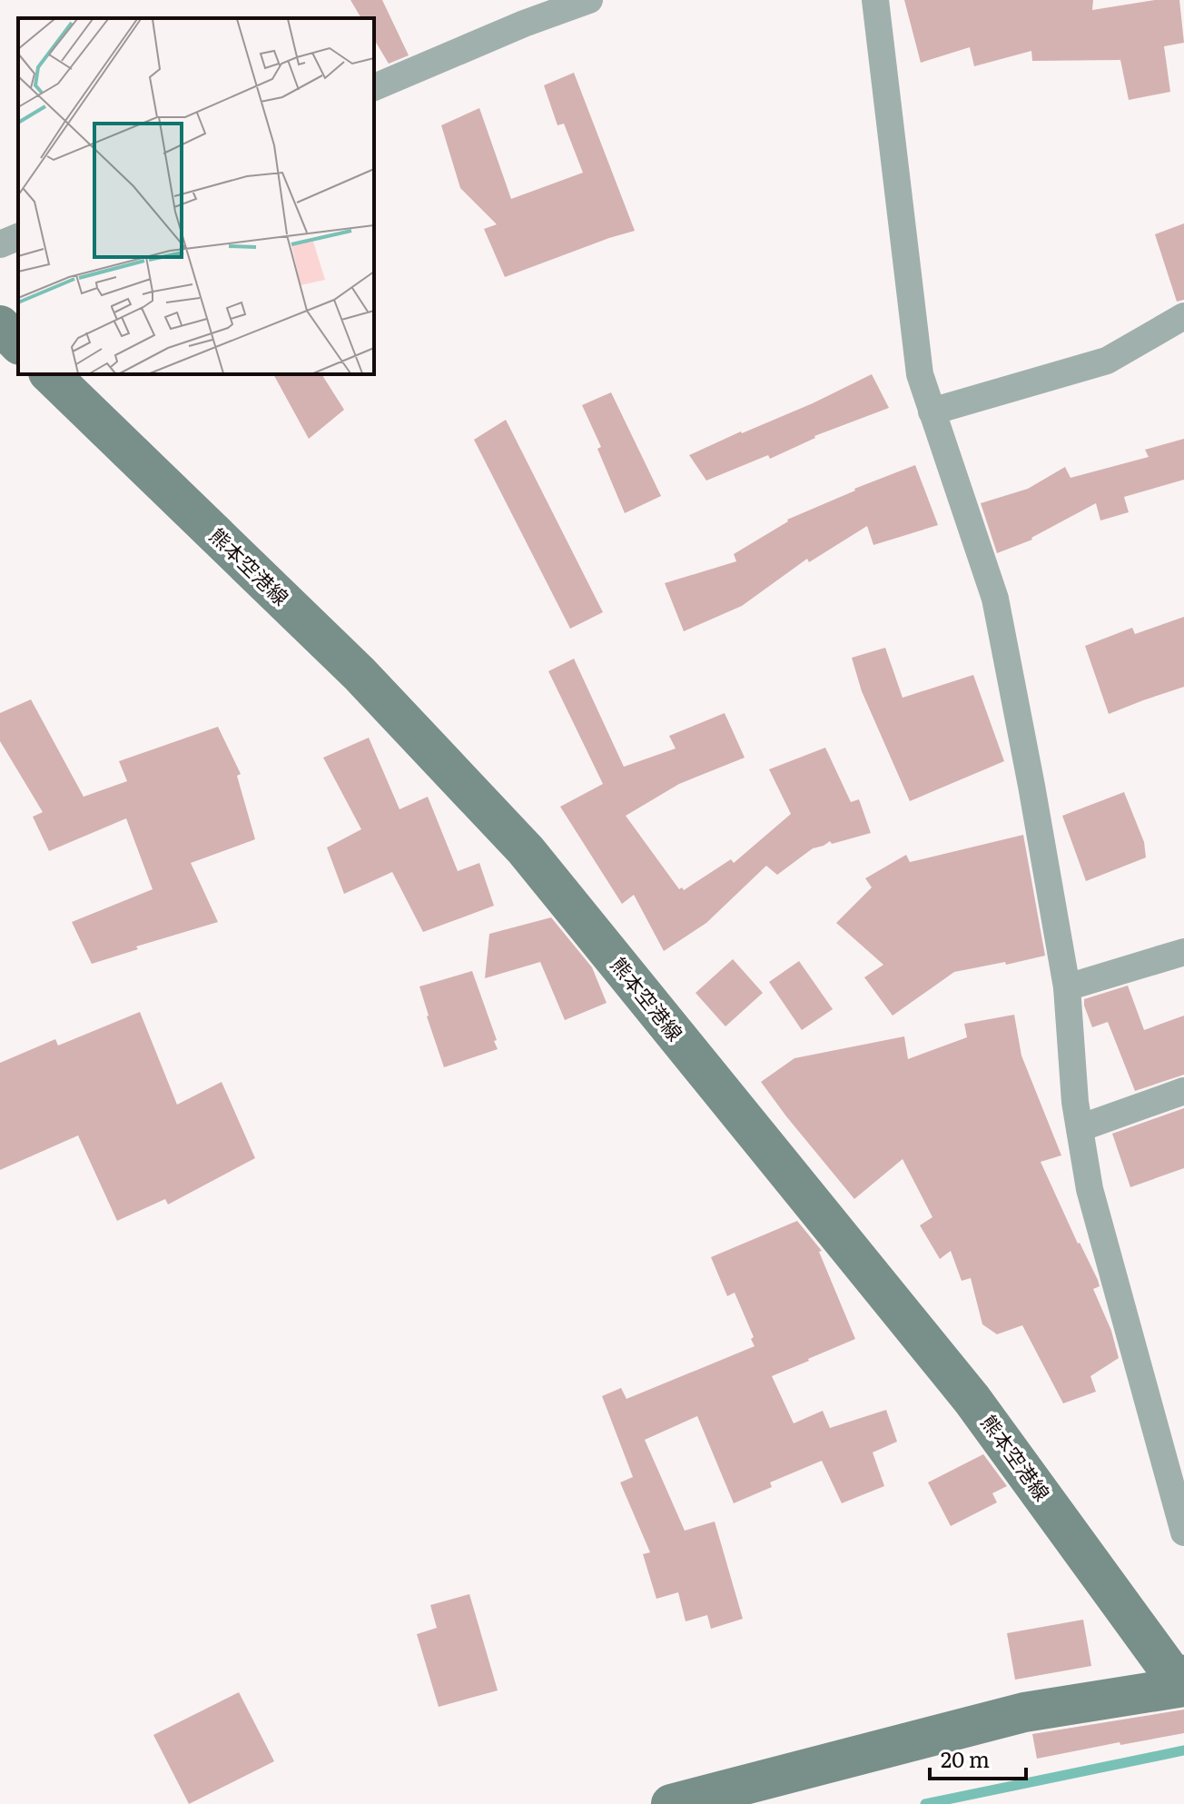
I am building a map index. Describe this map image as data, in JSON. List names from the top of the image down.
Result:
{
  "streets": {
    "main road": ["熊本空港線"]
  },
  "scale_bar": "20 m"
}
